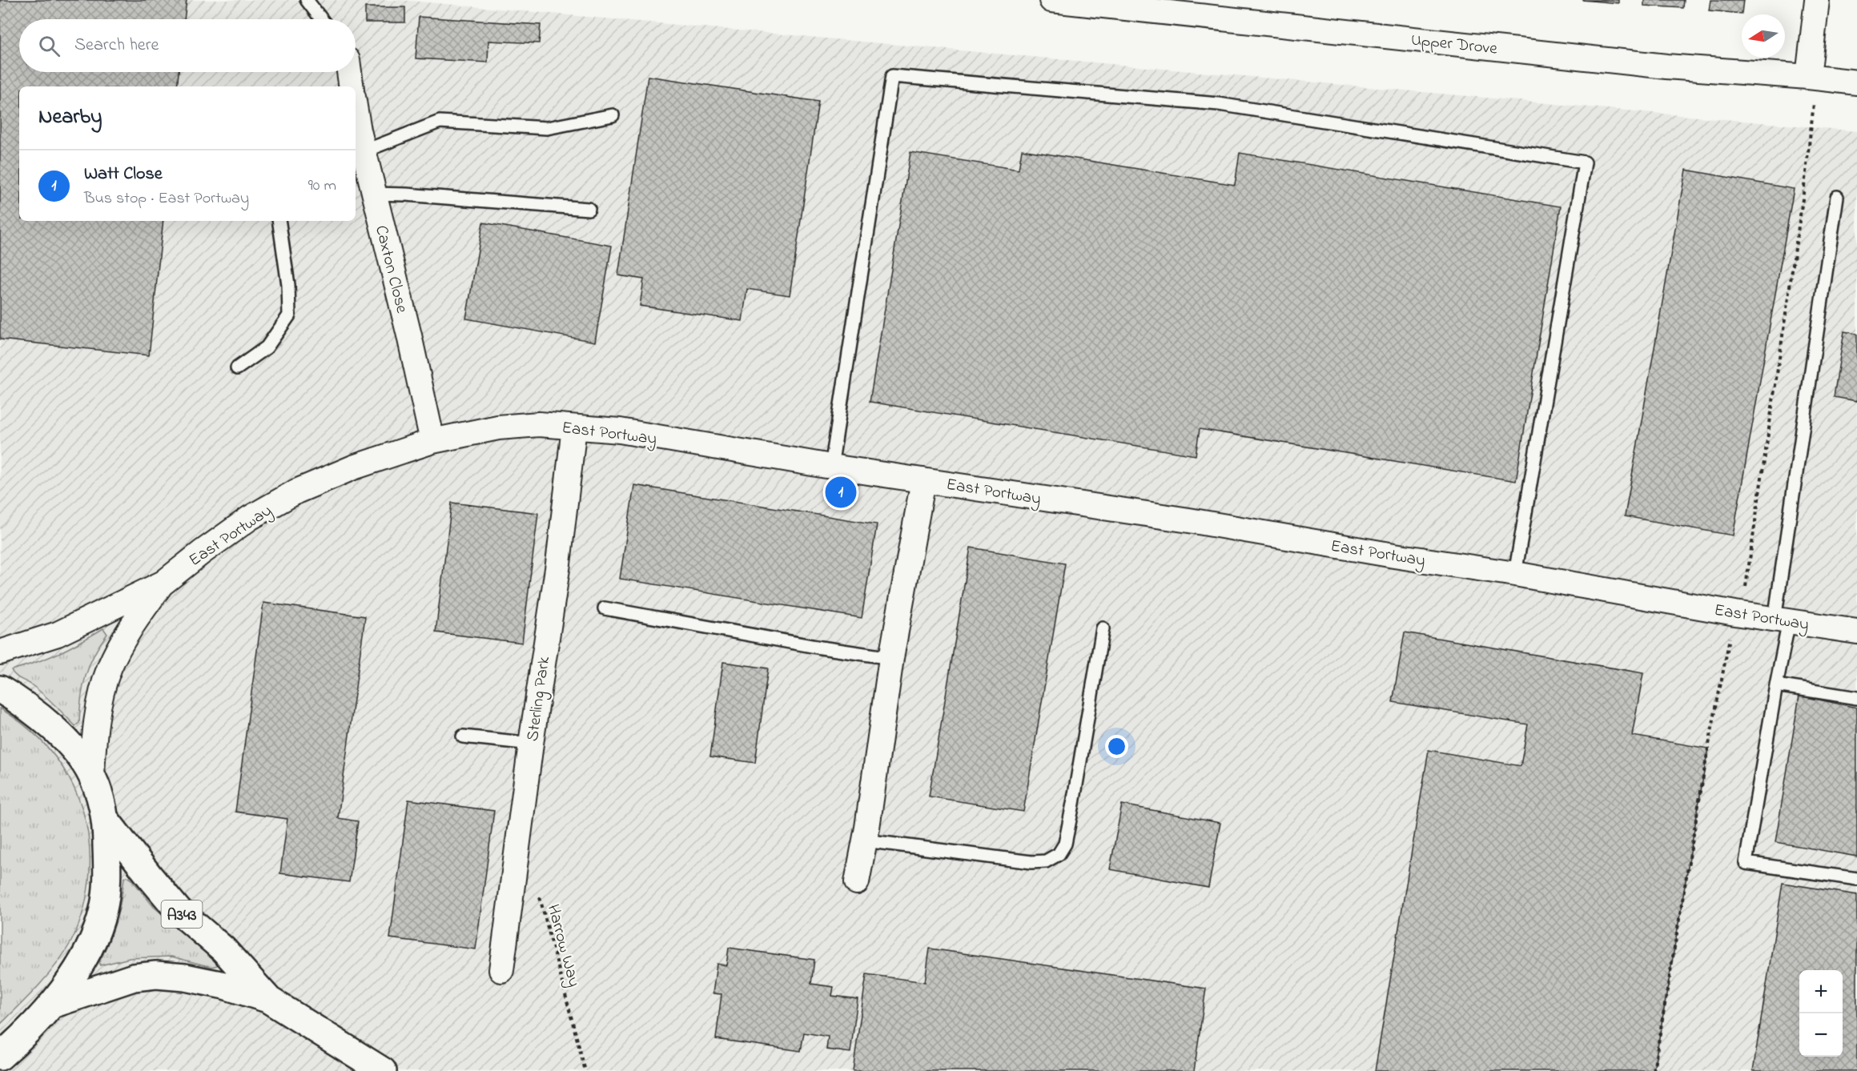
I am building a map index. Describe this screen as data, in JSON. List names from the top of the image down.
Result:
{
  "streets": {
    "main road": ["A343"],
    "street": [
      "Upper Drove",
      "Caxton Close",
      "East Portway",
      "Sterling Park"
    ],
    "path": ["Harrow Way"]
  },
  "crossings": [
    ["Caxton Close", "East Portway"],
    ["East Portway", "Sterling Park"]
  ],
  "north": "left",
  "page": {
    "search": "Search here",
    "heading": "Nearby",
    "list": [
      {
        "mark": "1",
        "name": "Watt Close",
        "note": "Bus stop · East Portway",
        "value": "90 m"
      }
    ],
    "pins": "1",
    "map_buttons": ["+", "−"]
  }
}
